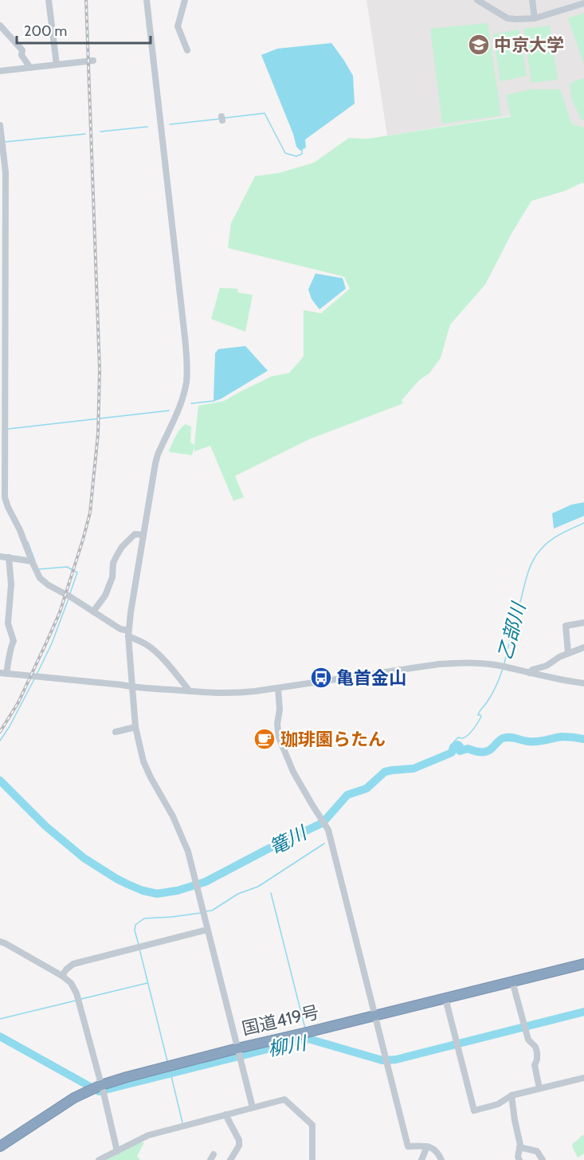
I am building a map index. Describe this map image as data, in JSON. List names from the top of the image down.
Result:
{
  "streets": {
    "highway": ["国道419号"]
  },
  "water": ["乙部川", "篭川", "柳川"],
  "places": {
    "school or university": ["中京大学"],
    "bus stop": ["亀首金山"],
    "cafe": ["珈琲園らたん"]
  },
  "scale_bar": "200 m"
}
